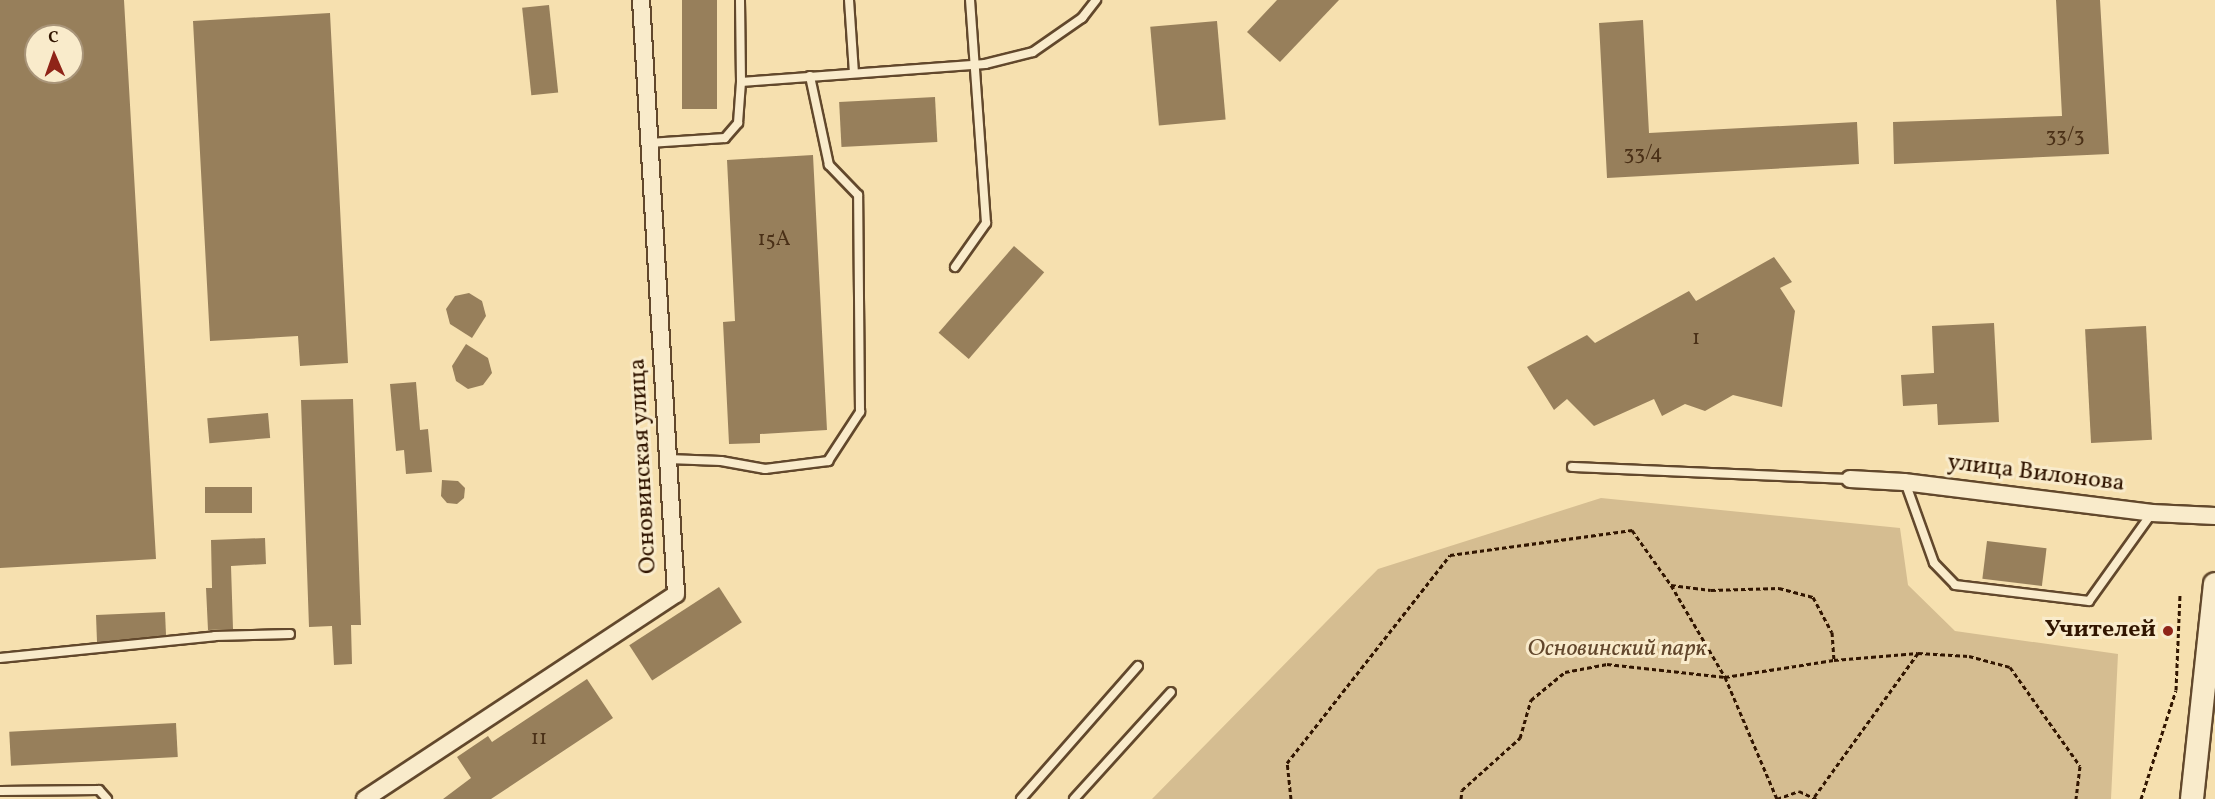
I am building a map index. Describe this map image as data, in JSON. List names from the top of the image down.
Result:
{
  "streets": {
    "street": ["Основинская улица", "улица Вилонова"]
  },
  "parks": ["Основинский парк"],
  "places": ["Учителей"],
  "house_numbers": [
    "33/3",
    "33/4",
    "15А",
    "1",
    "11"
  ],
  "north": "top"
}
